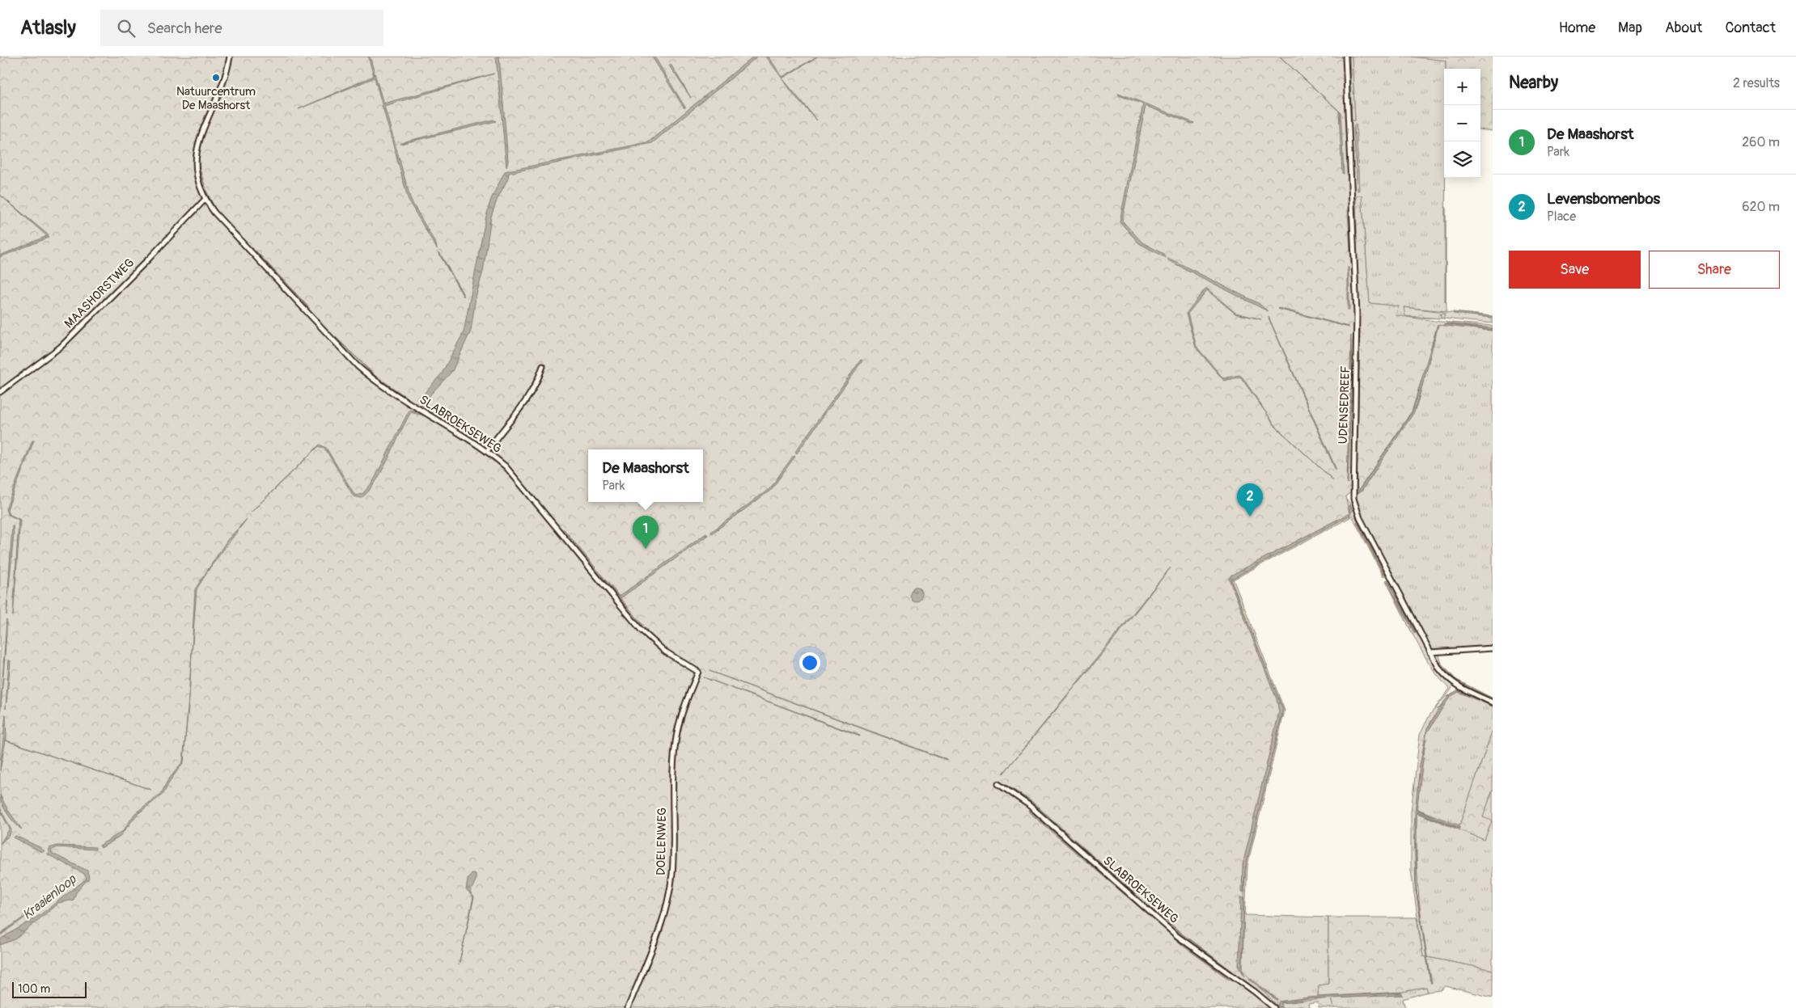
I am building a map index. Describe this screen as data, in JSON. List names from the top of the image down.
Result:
{
  "streets": {
    "street": [
      "MAASHORSTWEG",
      "UDENSEDREEF",
      "SLABROEKSEWEG",
      "DOELENWEG"
    ]
  },
  "crossings": [
    ["MAASHORSTWEG", "SLABROEKSEWEG"],
    ["SLABROEKSEWEG", "DOELENWEG"]
  ],
  "water": ["Kraaienloop"],
  "places": ["Natuurcentrum De Maashorst"],
  "scale_bar": "100 m",
  "page": {
    "header": "Atlasly",
    "search": "Search here",
    "nav": [
      "Home",
      "Map",
      "About",
      "Contact"
    ],
    "heading": ["Nearby", "2 results"],
    "map_buttons": ["+", "−"],
    "list": [
      {
        "mark": "1",
        "name": "De Maashorst",
        "note": "Park",
        "value": "260 m"
      },
      {
        "mark": "2",
        "name": "Levensbomenbos",
        "note": "Place",
        "value": "620 m"
      }
    ],
    "buttons": ["Save", "Share"],
    "popup": ["De Maashorst", "Park"],
    "pins": ["2", "1"],
    "scale": "100 m"
  }
}
